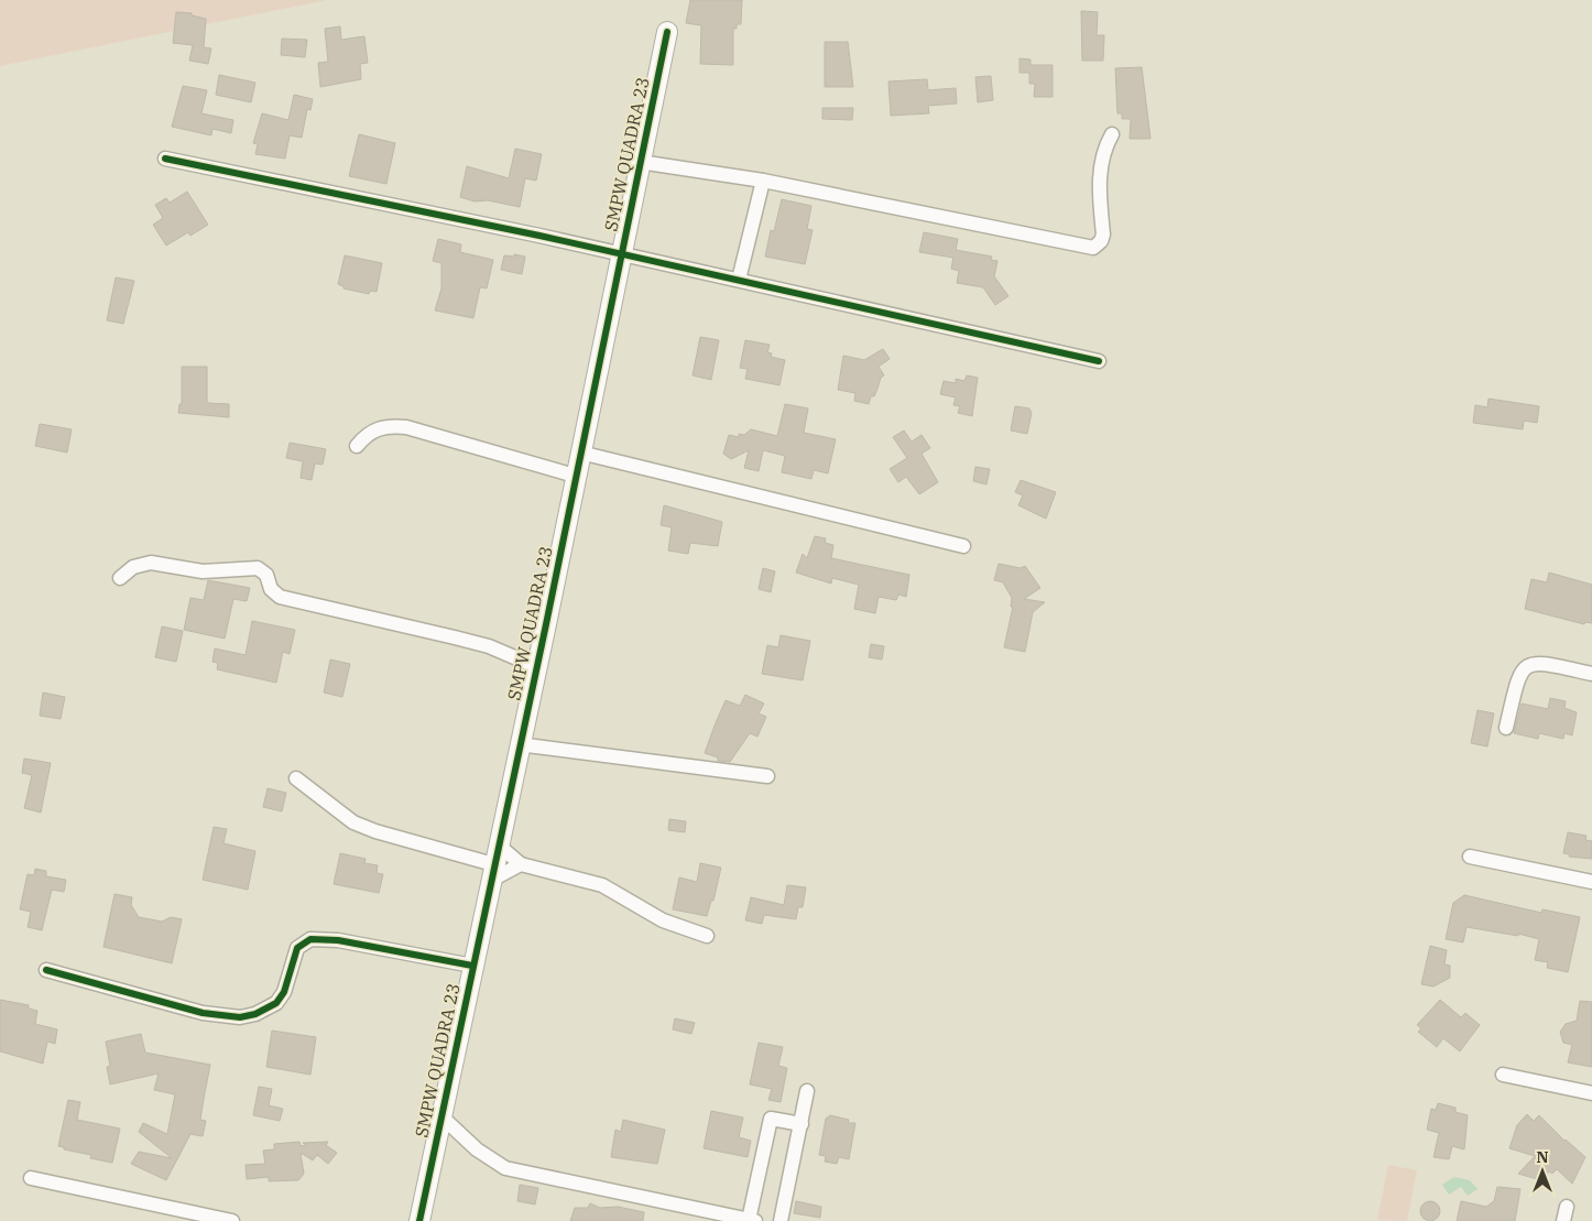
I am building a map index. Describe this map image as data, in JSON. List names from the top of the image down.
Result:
{
  "streets": {
    "street": ["SMPW QUADRA 23"]
  },
  "north": "top"
}
